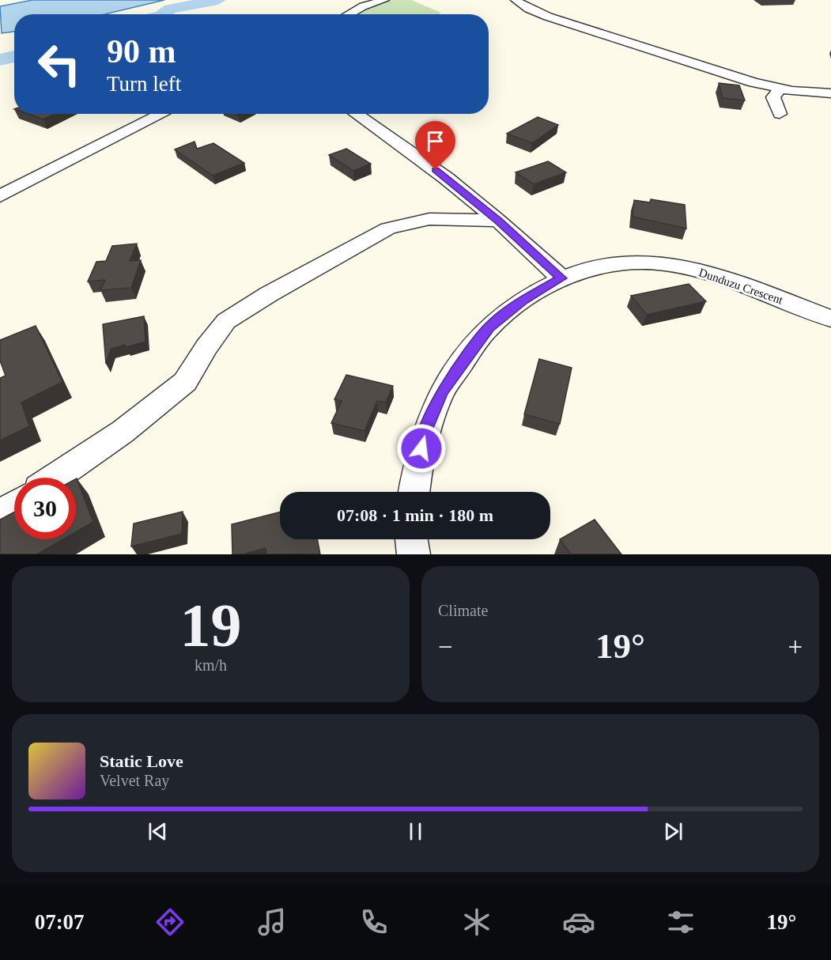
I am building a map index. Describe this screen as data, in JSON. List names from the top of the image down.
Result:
{
  "streets": {
    "street": ["Dunduzu Crescent"]
  },
  "page": {
    "turn": ["90 m", "Turn left"],
    "limit": "30",
    "trip": "07:08 · 1 min · 180 m",
    "tile": [
      ["19", "km/h"],
      "Climate"
    ],
    "heat": ["−", "19°", "+"],
    "song": ["Static Love", "Velvet Ray"],
    "tabs": ["07:07", "19°"]
  }
}
